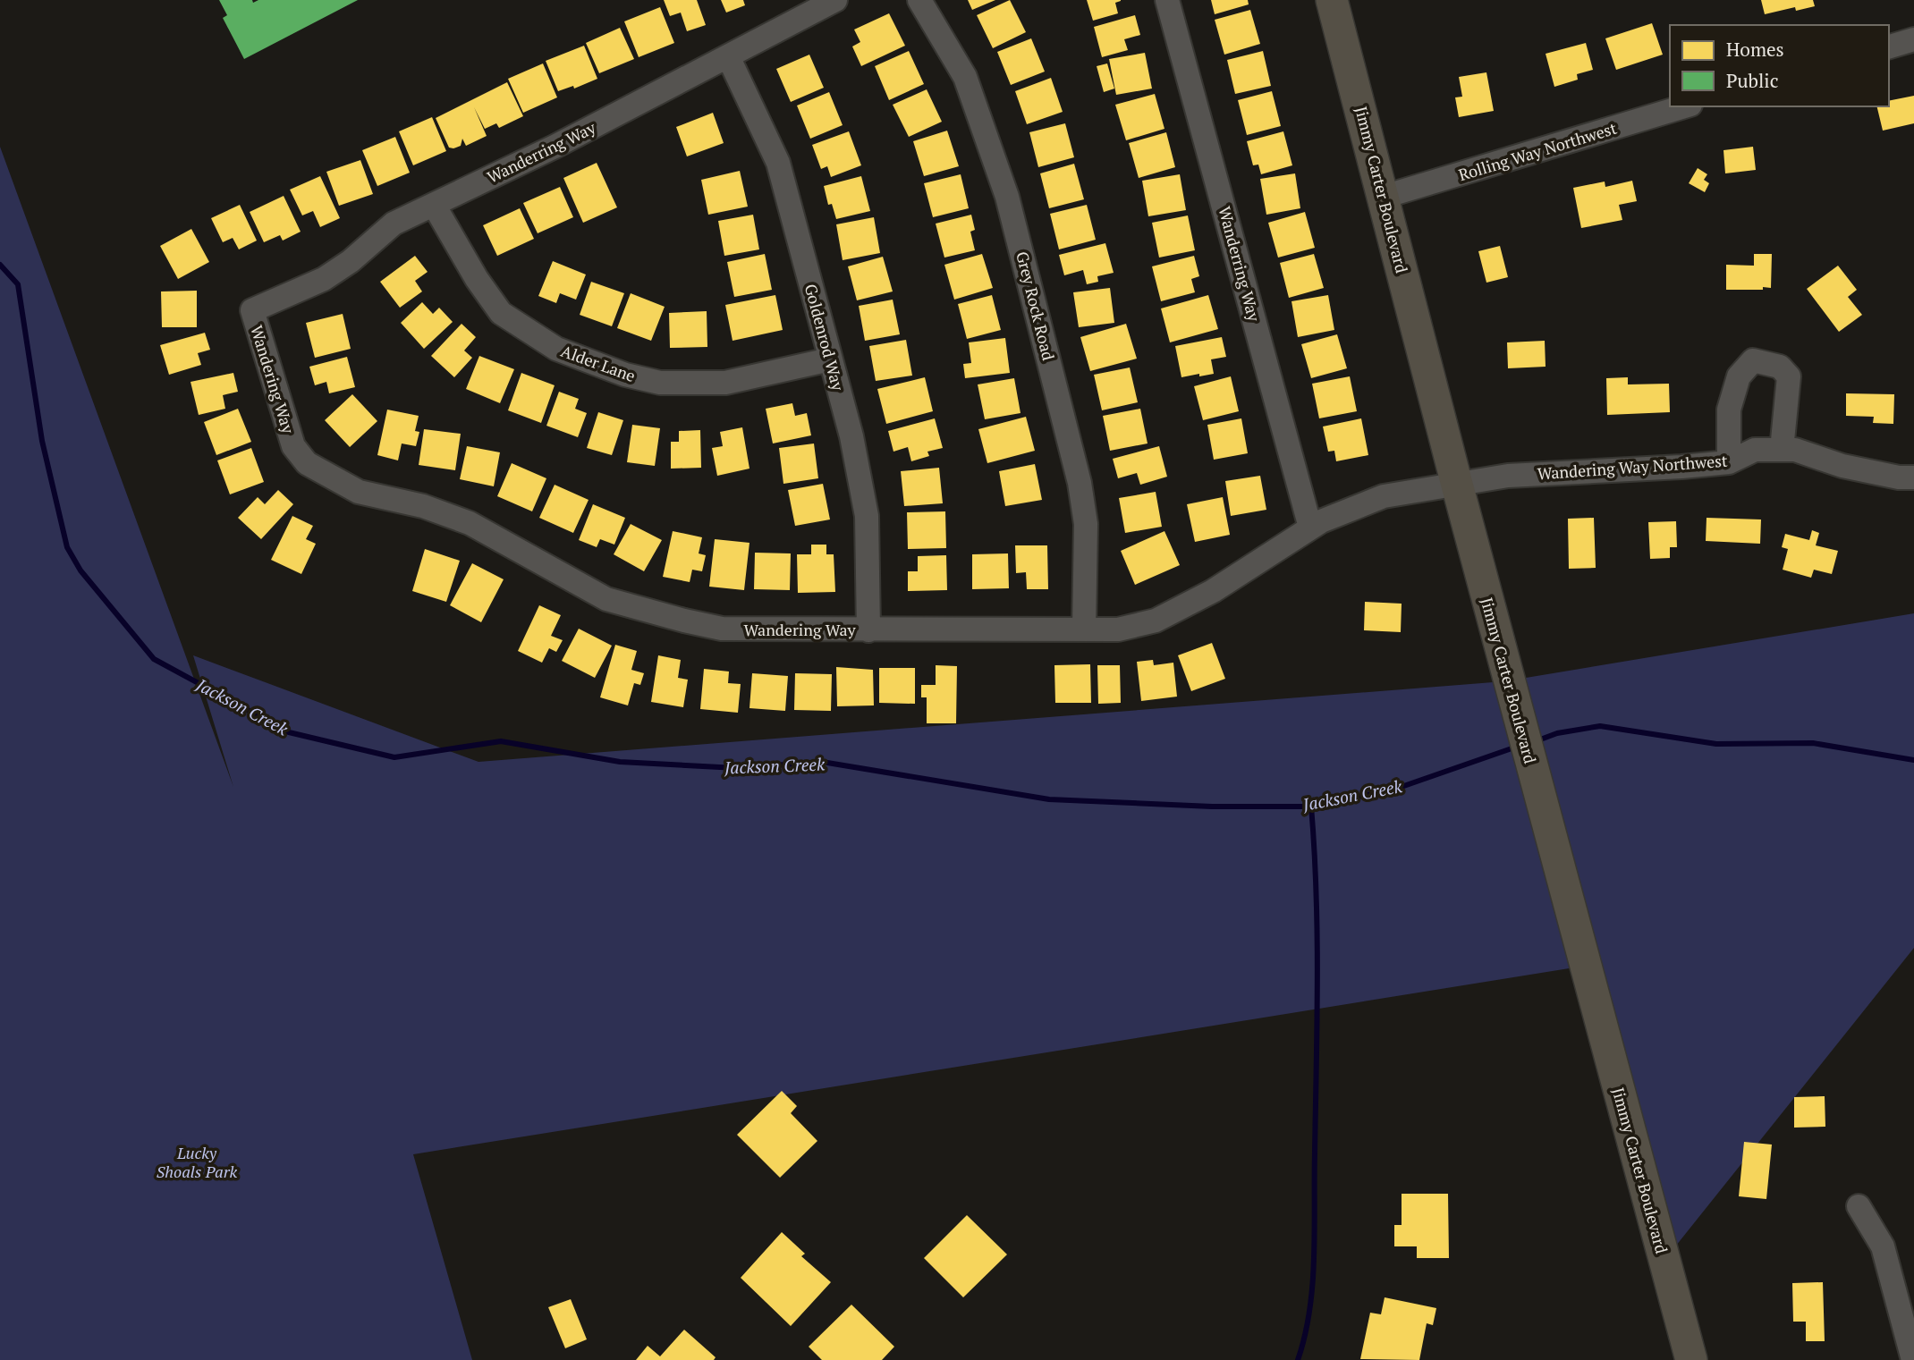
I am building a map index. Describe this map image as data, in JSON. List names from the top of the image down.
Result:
{
  "streets": {
    "main road": ["Jimmy Carter Boulevard"],
    "street": [
      "Rolling Way Northwest",
      "Wanderring Way",
      "Grey Rock Road",
      "Goldenrod Way",
      "Alder Lane",
      "Wandering Way",
      "Wandering Way Northwest"
    ]
  },
  "crossings": [
    ["Rolling Way Northwest", "Jimmy Carter Boulevard"],
    ["Wanderring Way", "Goldenrod Way"],
    ["Wanderring Way", "Alder Lane"],
    ["Wanderring Way", "Wandering Way"],
    ["Jimmy Carter Boulevard", "Wandering Way"],
    ["Jimmy Carter Boulevard", "Wandering Way Northwest"],
    ["Grey Rock Road", "Wandering Way"],
    ["Goldenrod Way", "Alder Lane"],
    ["Goldenrod Way", "Wandering Way"],
    ["Wandering Way", "Wandering Way Northwest"]
  ],
  "water": ["Jackson Creek"],
  "parks": ["Lucky Shoals Park"],
  "legend": ["Homes", "Public"]
}
